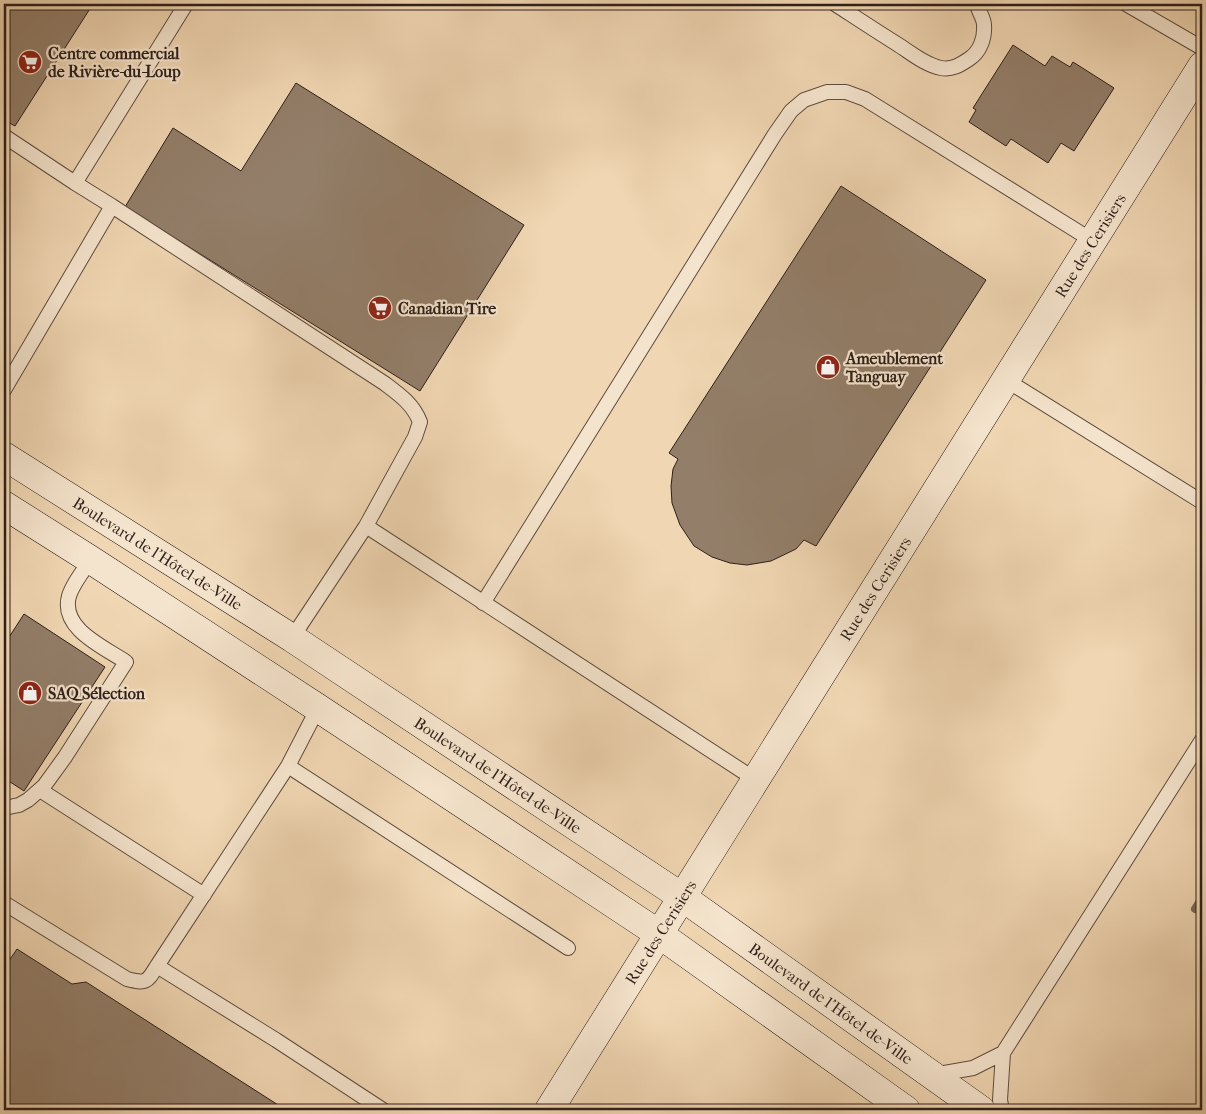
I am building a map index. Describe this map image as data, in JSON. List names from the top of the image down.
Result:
{
  "streets": {
    "main road": ["Rue des Cerisiers", "Boulevard de l'Hôtel-de-Ville"]
  },
  "crossings": [
    ["Rue des Cerisiers", "Boulevard de l'Hôtel-de-Ville"]
  ],
  "places": {
    "supermarket": ["Centre commercial de Rivière-du-Loup", "Canadian Tire"],
    "shop": ["Ameublement Tanguay", "SAQ Sélection"]
  }
}
